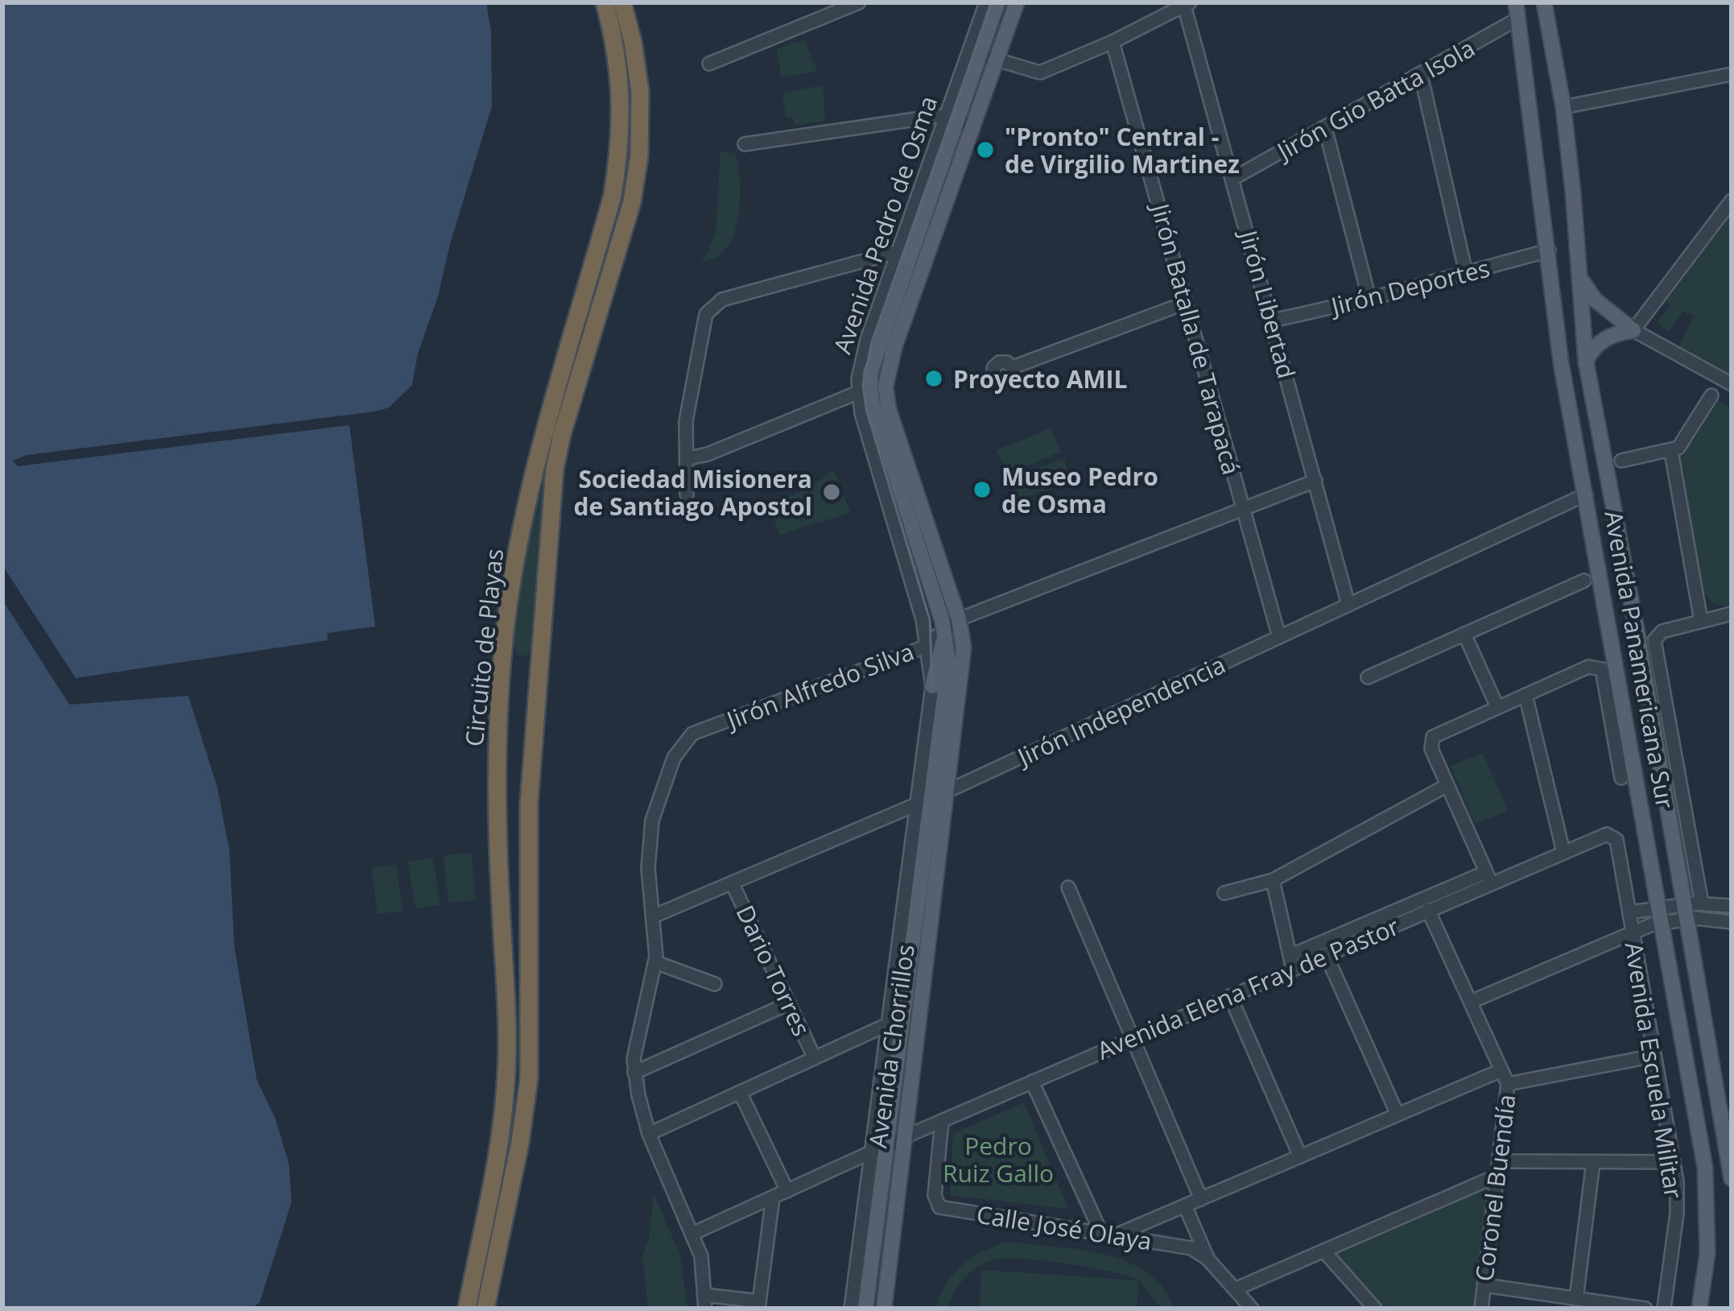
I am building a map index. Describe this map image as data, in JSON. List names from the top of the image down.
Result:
{
  "streets": {
    "highway": ["Circuito de Playas"],
    "main road": ["Avenida Pedro de Osma", "Avenida Panamericana Sur", "Avenida Chorrillos"],
    "street": [
      "Jirón Gio Batta Isola",
      "Jirón Deportes",
      "Jirón Libertad",
      "Jirón Batalla de Tarapacá",
      "Jirón Alfredo Silva",
      "Jirón Independencia",
      "Dario Torres",
      "Avenida Elena Fray de Pastor",
      "Avenida Escuela Militar",
      "Coronel Buendía",
      "Calle José Olaya"
    ]
  },
  "crossings": [
    ["Jirón Gio Batta Isola", "Jirón Libertad"],
    ["Jirón Gio Batta Isola", "Avenida Panamericana Sur"],
    ["Avenida Pedro de Osma", "Jirón Alfredo Silva"],
    ["Avenida Pedro de Osma", "Jirón Independencia"],
    ["Avenida Pedro de Osma", "Avenida Chorrillos"],
    ["Jirón Deportes", "Jirón Libertad"],
    ["Jirón Deportes", "Avenida Panamericana Sur"],
    ["Jirón Libertad", "Jirón Independencia"],
    ["Jirón Batalla de Tarapacá", "Jirón Independencia"],
    ["Avenida Panamericana Sur", "Jirón Independencia"],
    ["Jirón Alfredo Silva", "Jirón Independencia"],
    ["Jirón Independencia", "Dario Torres"],
    ["Jirón Independencia", "Avenida Chorrillos"],
    ["Avenida Elena Fray de Pastor", "Avenida Chorrillos"],
    ["Avenida Elena Fray de Pastor", "Avenida Escuela Militar"],
    ["Avenida Elena Fray de Pastor", "Coronel Buendía"],
    ["Avenida Elena Fray de Pastor", "Calle José Olaya"]
  ],
  "parks": ["Pedro Ruiz Gallo"],
  "places": [
    "\"Pronto\" Central - de Virgilio Martinez",
    "Proyecto AMIL",
    "Museo Pedro de Osma",
    "Sociedad Misionera de Santiago Apostol"
  ]
}
